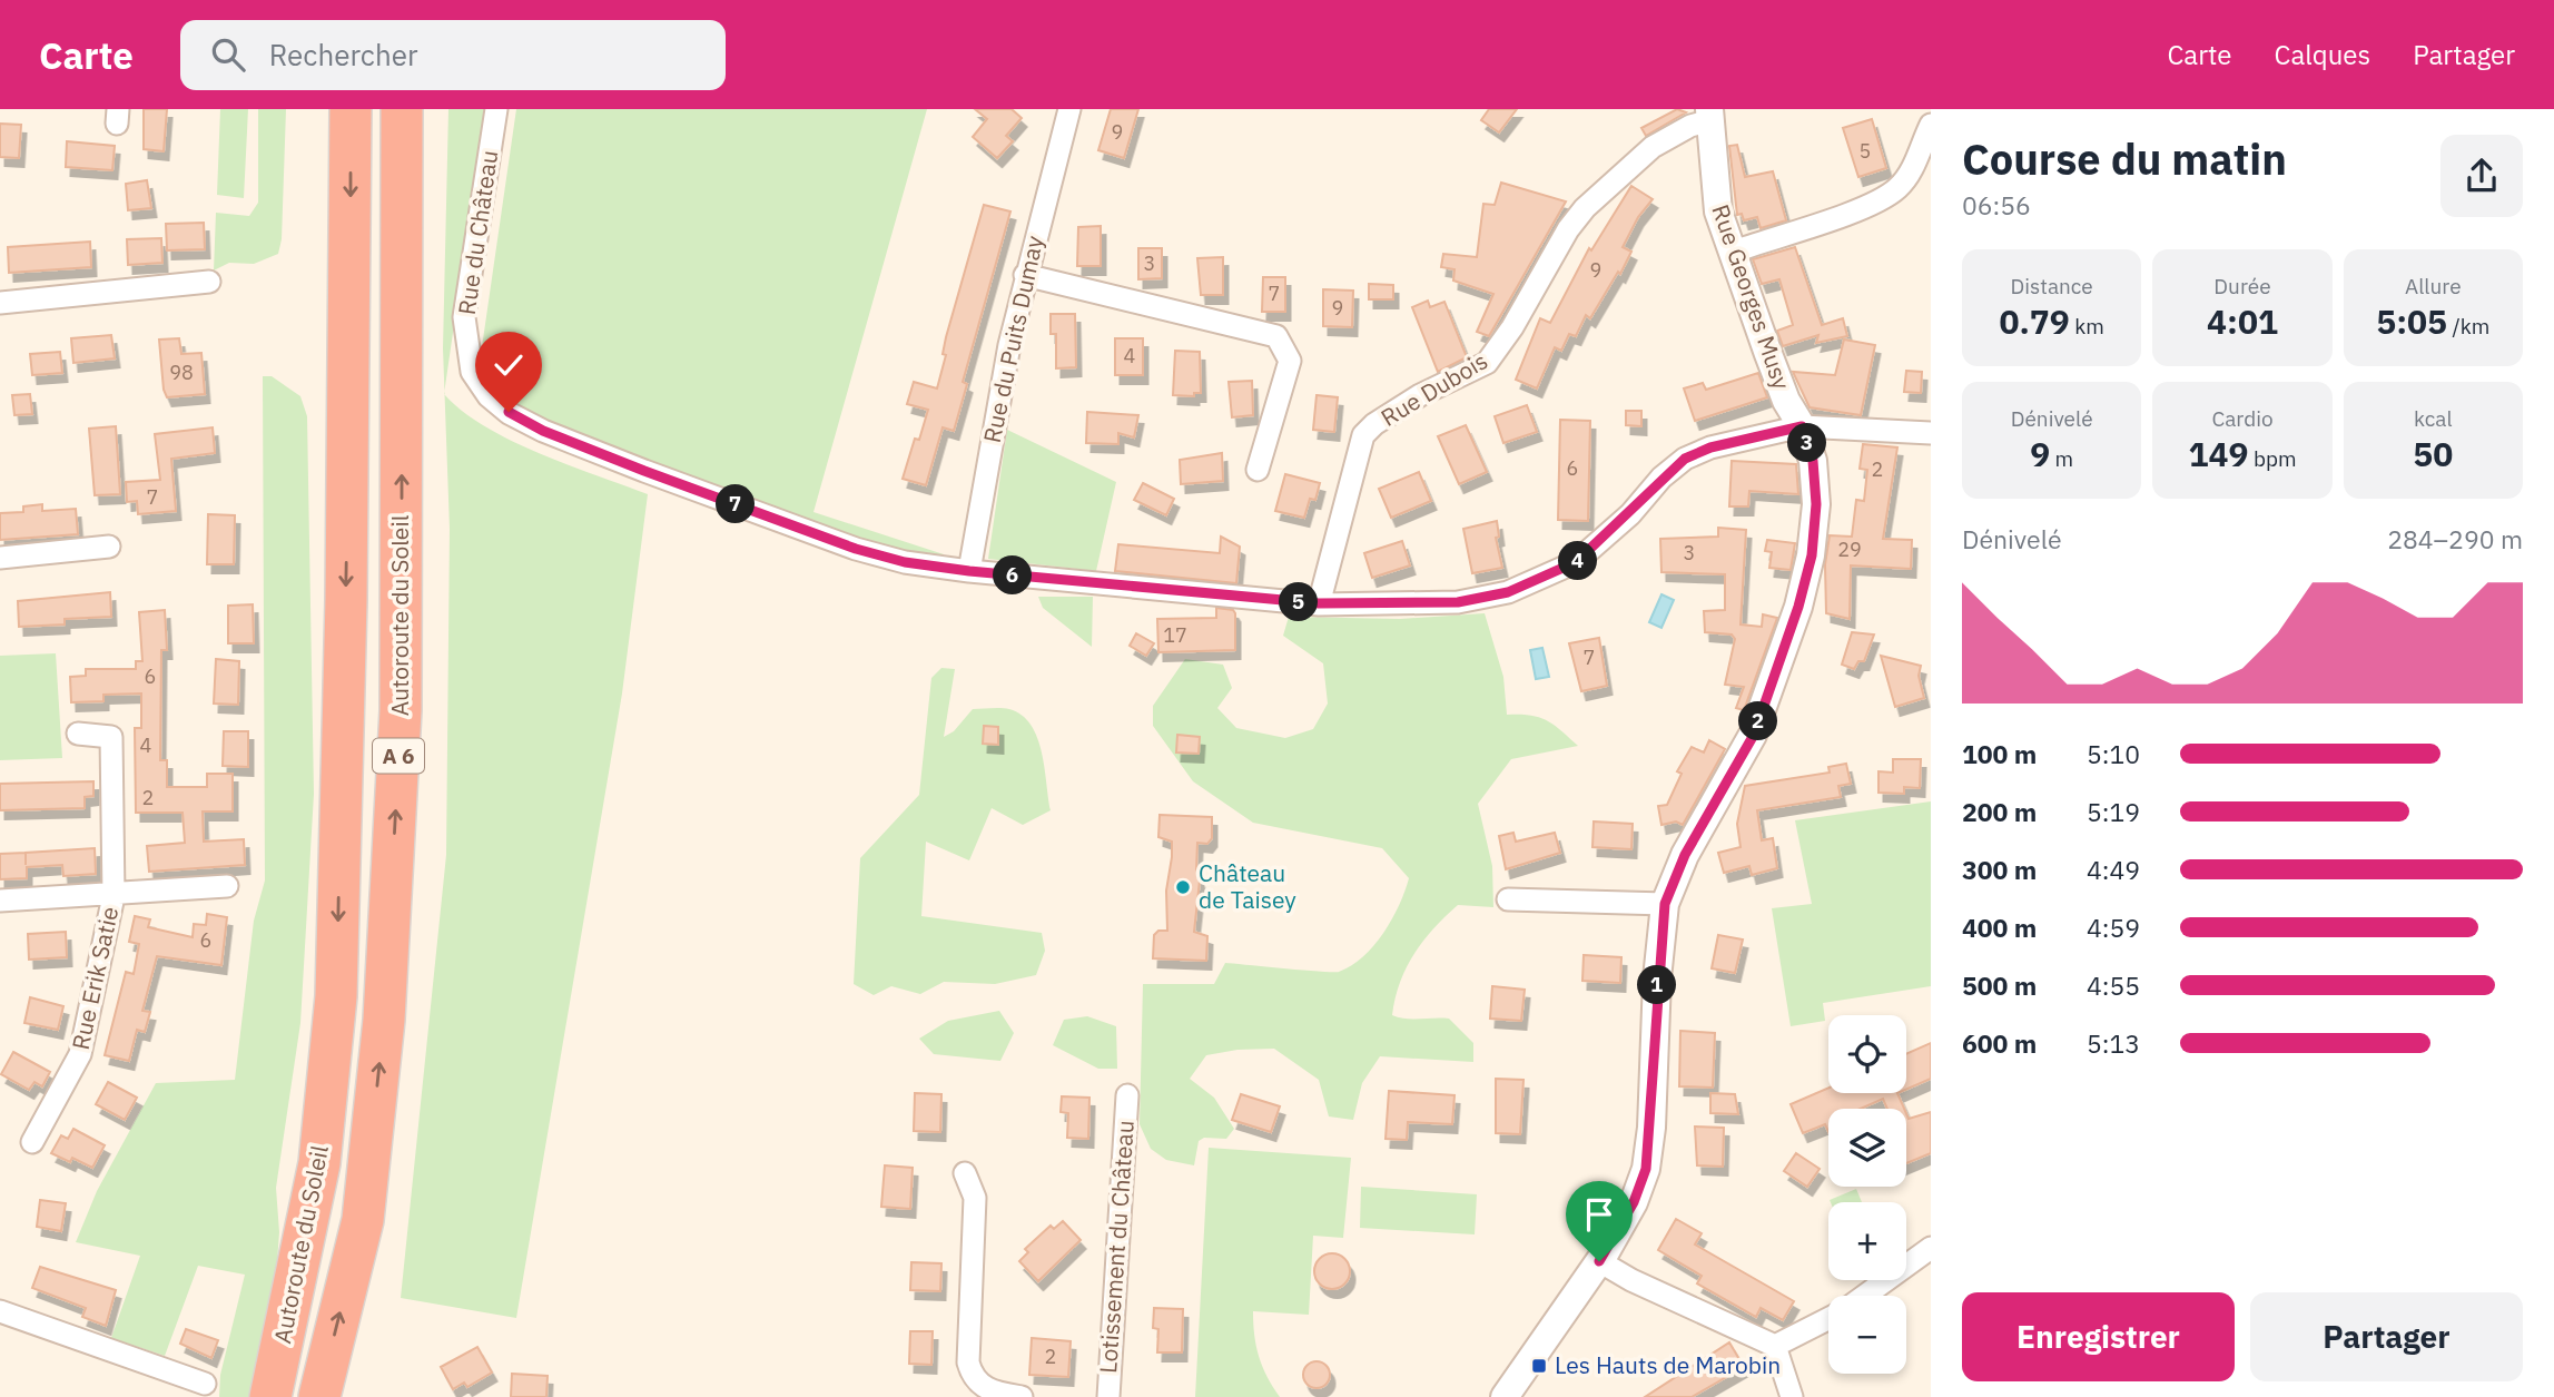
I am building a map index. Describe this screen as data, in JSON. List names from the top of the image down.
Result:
{
  "streets": {
    "highway": ["Autoroute du Soleil", "A 6"],
    "street": [
      "Rue du Château",
      "Rue Georges Musy",
      "Rue du Puits Dumay",
      "Rue Dubois",
      "Rue Erik Satie",
      "Lotissement du Château"
    ]
  },
  "crossings": [
    ["Rue du Château", "Rue Georges Musy"],
    ["Rue du Château", "Rue du Puits Dumay"],
    ["Rue du Château", "Rue Dubois"],
    ["Rue Georges Musy", "Rue Dubois"]
  ],
  "places": {
    "other": ["Château de Taisey"],
    "transit": ["Les Hauts de Marobin"]
  },
  "house_numbers": [
    "9",
    "5",
    "3",
    "9",
    "7",
    "9",
    "4",
    "98",
    "6",
    "2",
    "7",
    "29",
    "3",
    "17",
    "7",
    "6",
    "4",
    "2",
    "6",
    "2"
  ],
  "page": {
    "header": "Carte",
    "search": "Rechercher",
    "nav": ["Carte", "Calques", "Partager"],
    "heading": ["Course du matin", "06:56"],
    "stats": [
      ["Distance", "0.79 km"],
      ["Durée", "4:01"],
      ["Allure", "5:05 /km"],
      ["Dénivelé", "9 m"],
      ["Cardio", "149 bpm"],
      ["kcal", "50"]
    ],
    "pins": [
      "3",
      "7",
      "4",
      "6",
      "5",
      "2",
      "1"
    ],
    "chart": ["Dénivelé", "284–290 m"],
    "list": [
      {
        "name": "100 m",
        "note": "5:10"
      },
      {
        "name": "200 m",
        "note": "5:19"
      },
      {
        "name": "300 m",
        "note": "4:49"
      },
      {
        "name": "400 m",
        "note": "4:59"
      },
      {
        "name": "500 m",
        "note": "4:55"
      },
      {
        "name": "600 m",
        "note": "5:13"
      }
    ],
    "map_buttons": ["+", "−"],
    "buttons": ["Enregistrer", "Partager"]
  }
}
